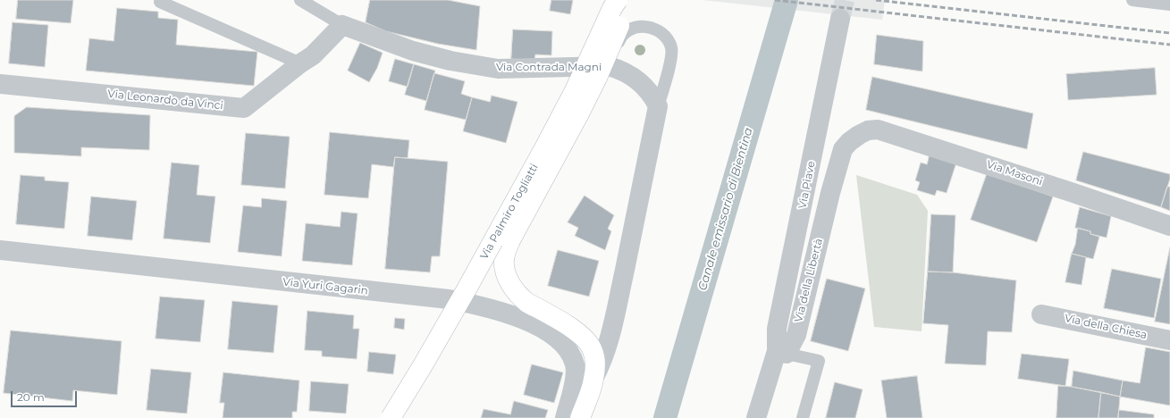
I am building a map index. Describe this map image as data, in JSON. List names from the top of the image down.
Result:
{
  "streets": {
    "main road": ["Via Palmiro Togliatti"],
    "street": [
      "Via Contrada Magni",
      "Via Leonardo da Vinci",
      "Via Masoni",
      "Via Piave",
      "Via della Libertà",
      "Via Yuri Gagarin",
      "Via della Chiesa"
    ]
  },
  "crossings": [
    ["Via Contrada Magni", "Via Palmiro Togliatti"],
    ["Via Masoni", "Via della Libertà"],
    ["Via Piave", "Via della Libertà"]
  ],
  "water": ["Canale emissario di Bientina"],
  "scale_bar": "20 m"
}
